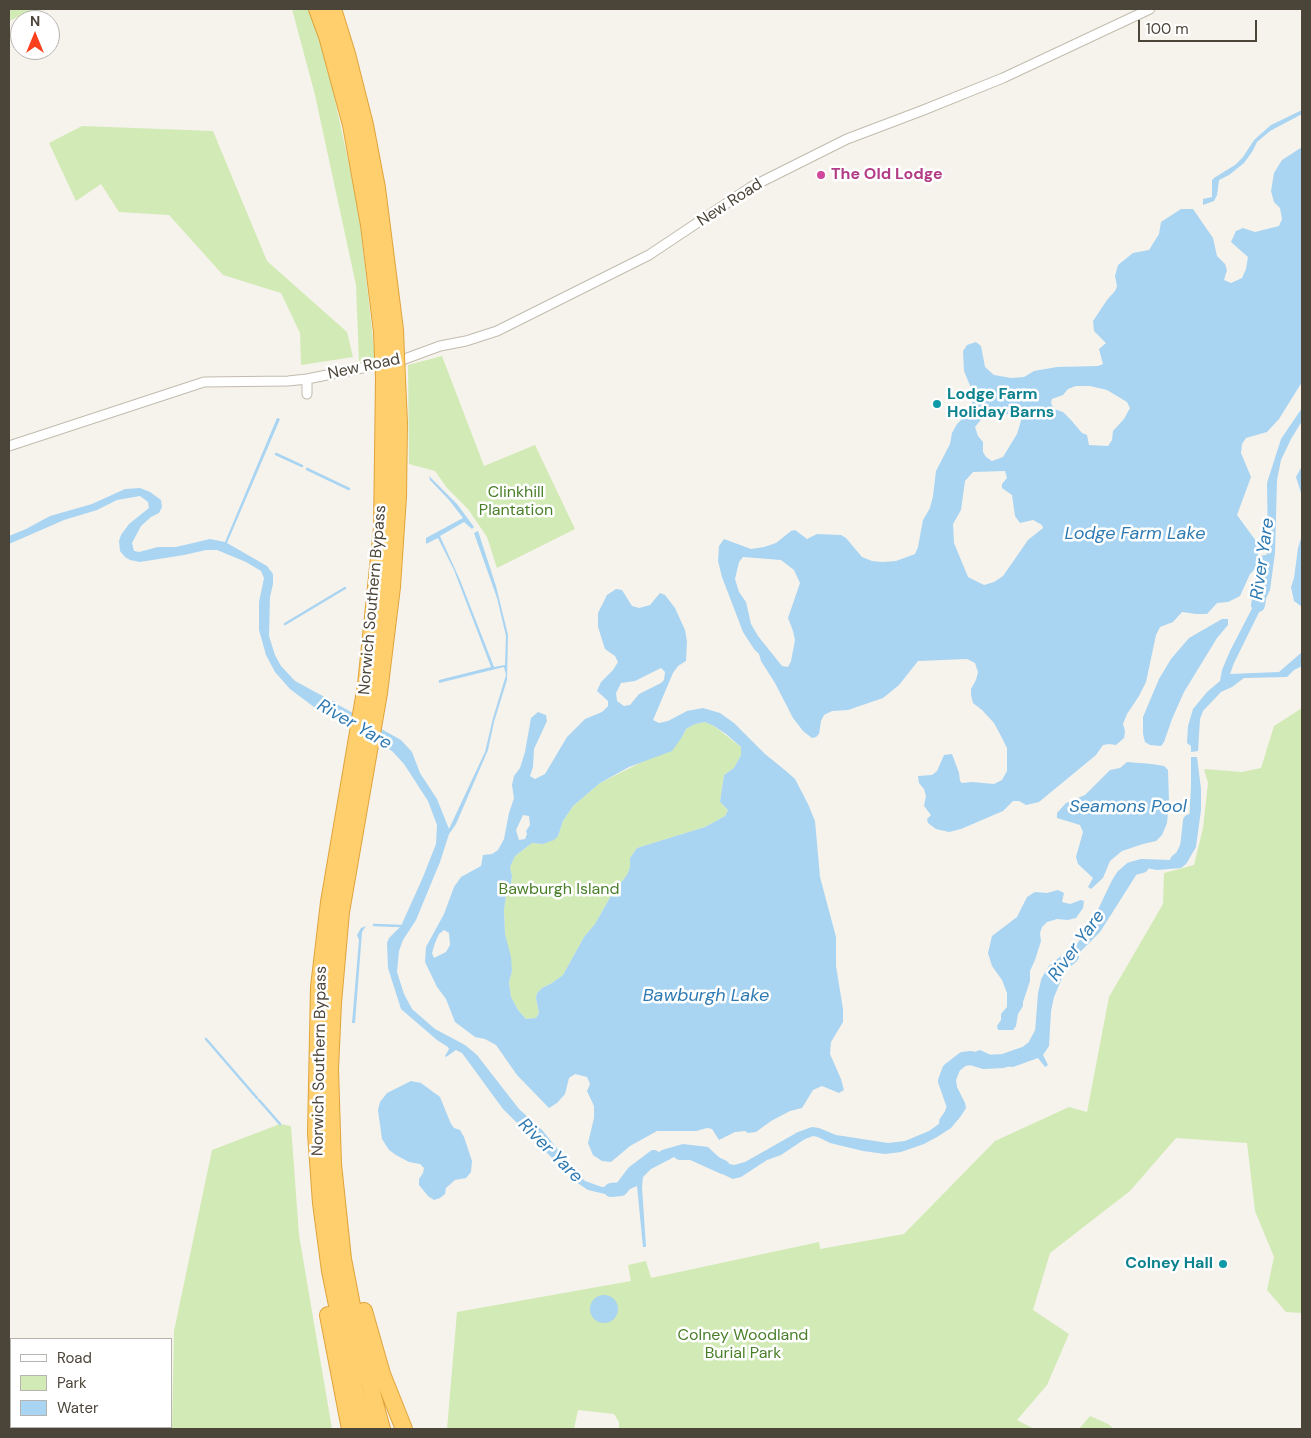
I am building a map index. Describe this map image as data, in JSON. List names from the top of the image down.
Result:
{
  "streets": {
    "highway": ["Norwich Southern Bypass"],
    "street": ["New Road"]
  },
  "water": [
    "Lodge Farm Lake",
    "River Yare",
    "Seamons Pool",
    "Bawburgh Lake"
  ],
  "parks": ["Clinkhill Plantation", "Bawburgh Island", "Colney Woodland Burial Park"],
  "places": ["The Old Lodge", "Lodge Farm Holiday Barns", "Colney Hall"],
  "legend": ["Road", "Park", "Water"],
  "scale_bar": "100 m",
  "north": "top"
}
